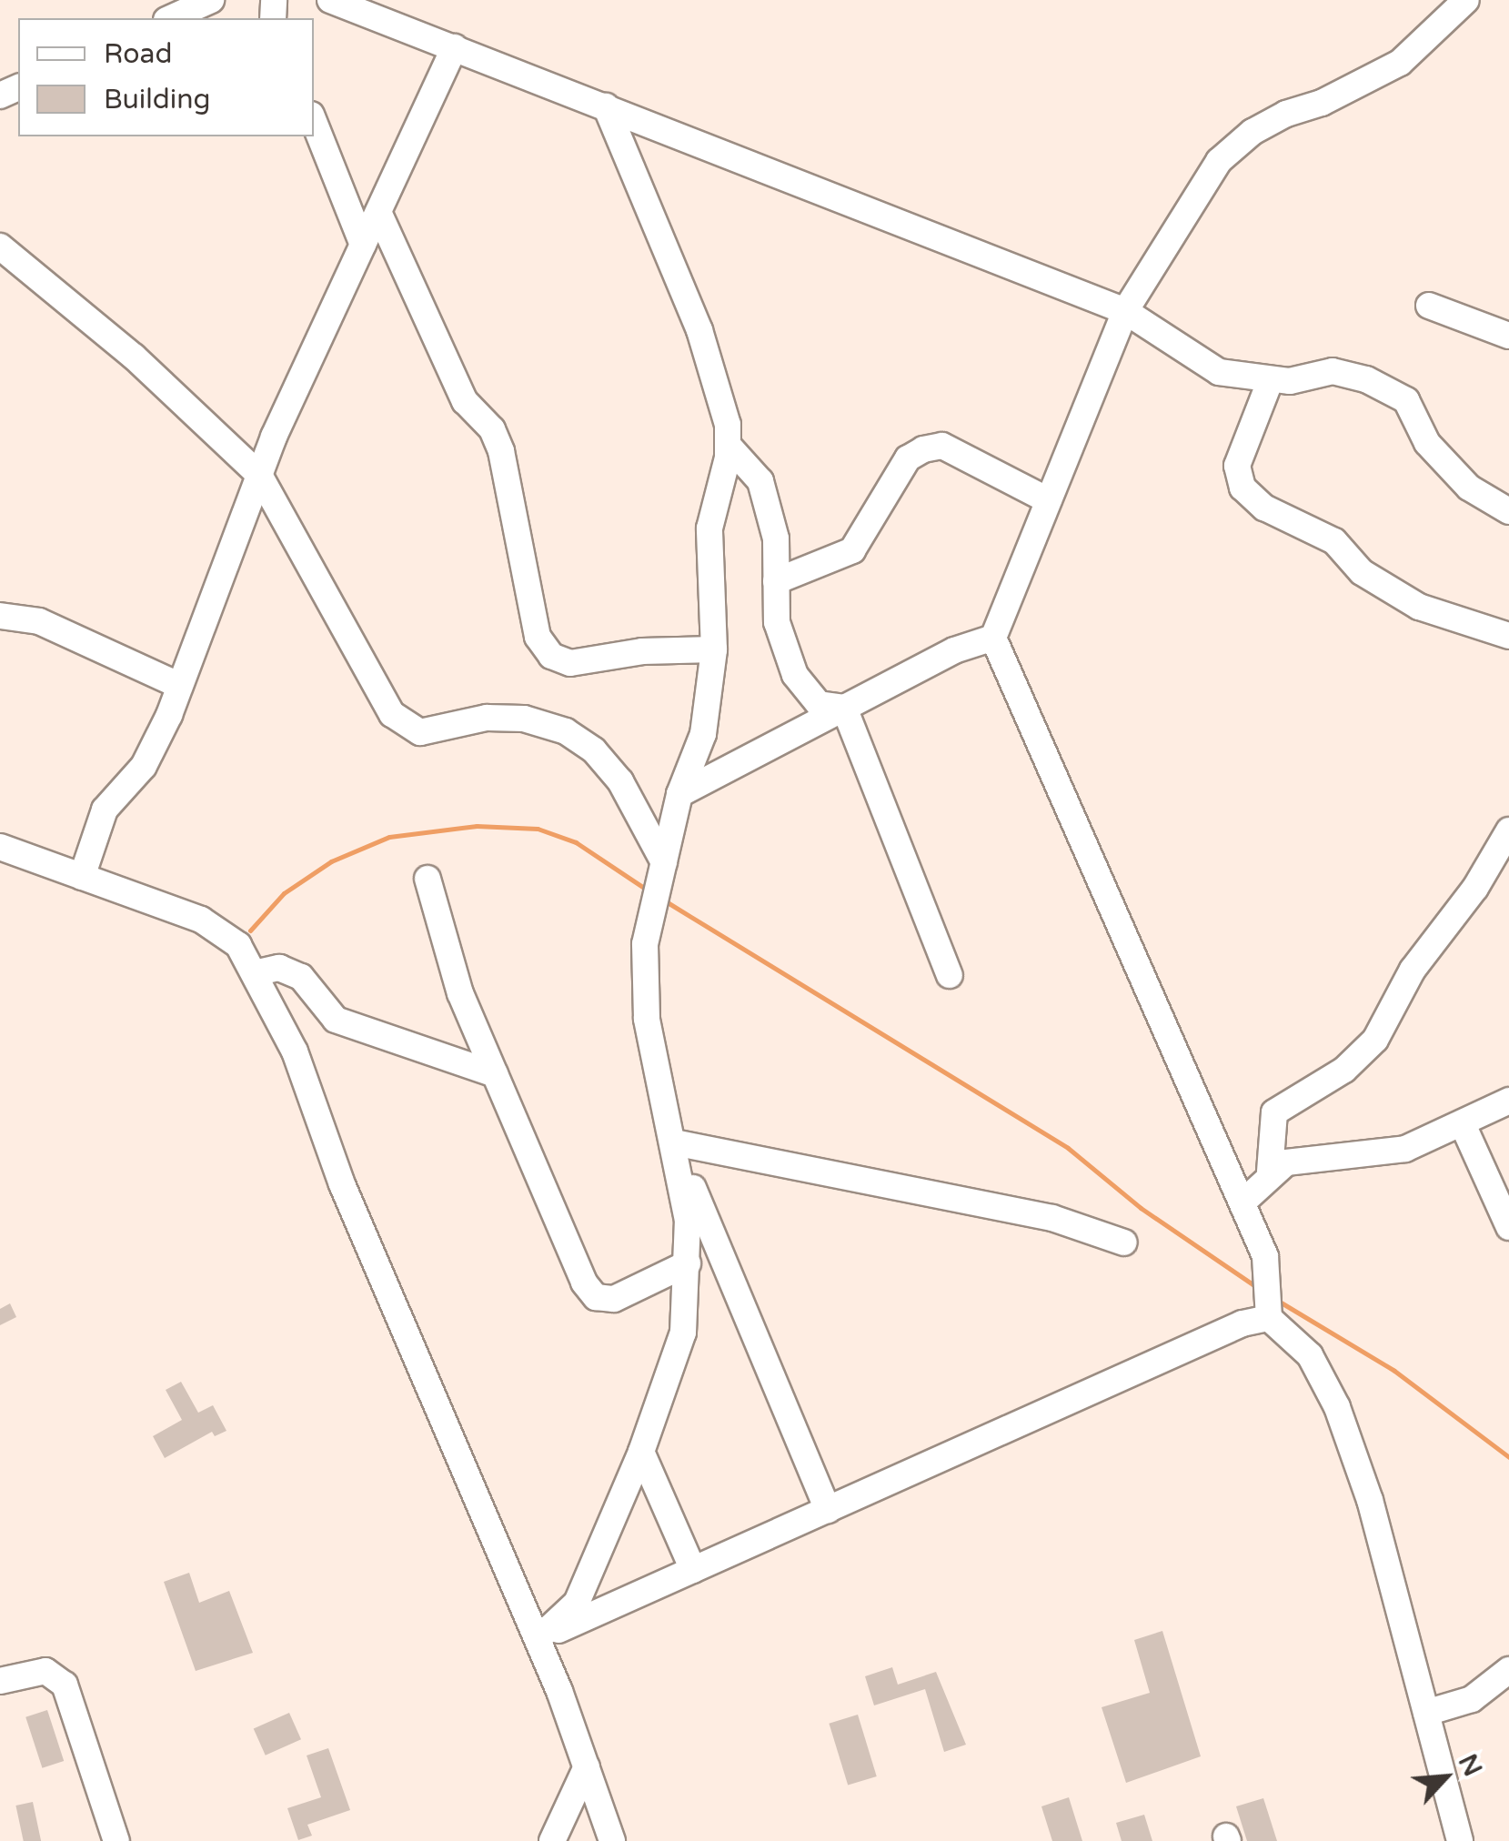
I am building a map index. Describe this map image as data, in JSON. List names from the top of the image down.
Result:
{
  "legend": ["Road", "Building"],
  "north": "top right"
}
